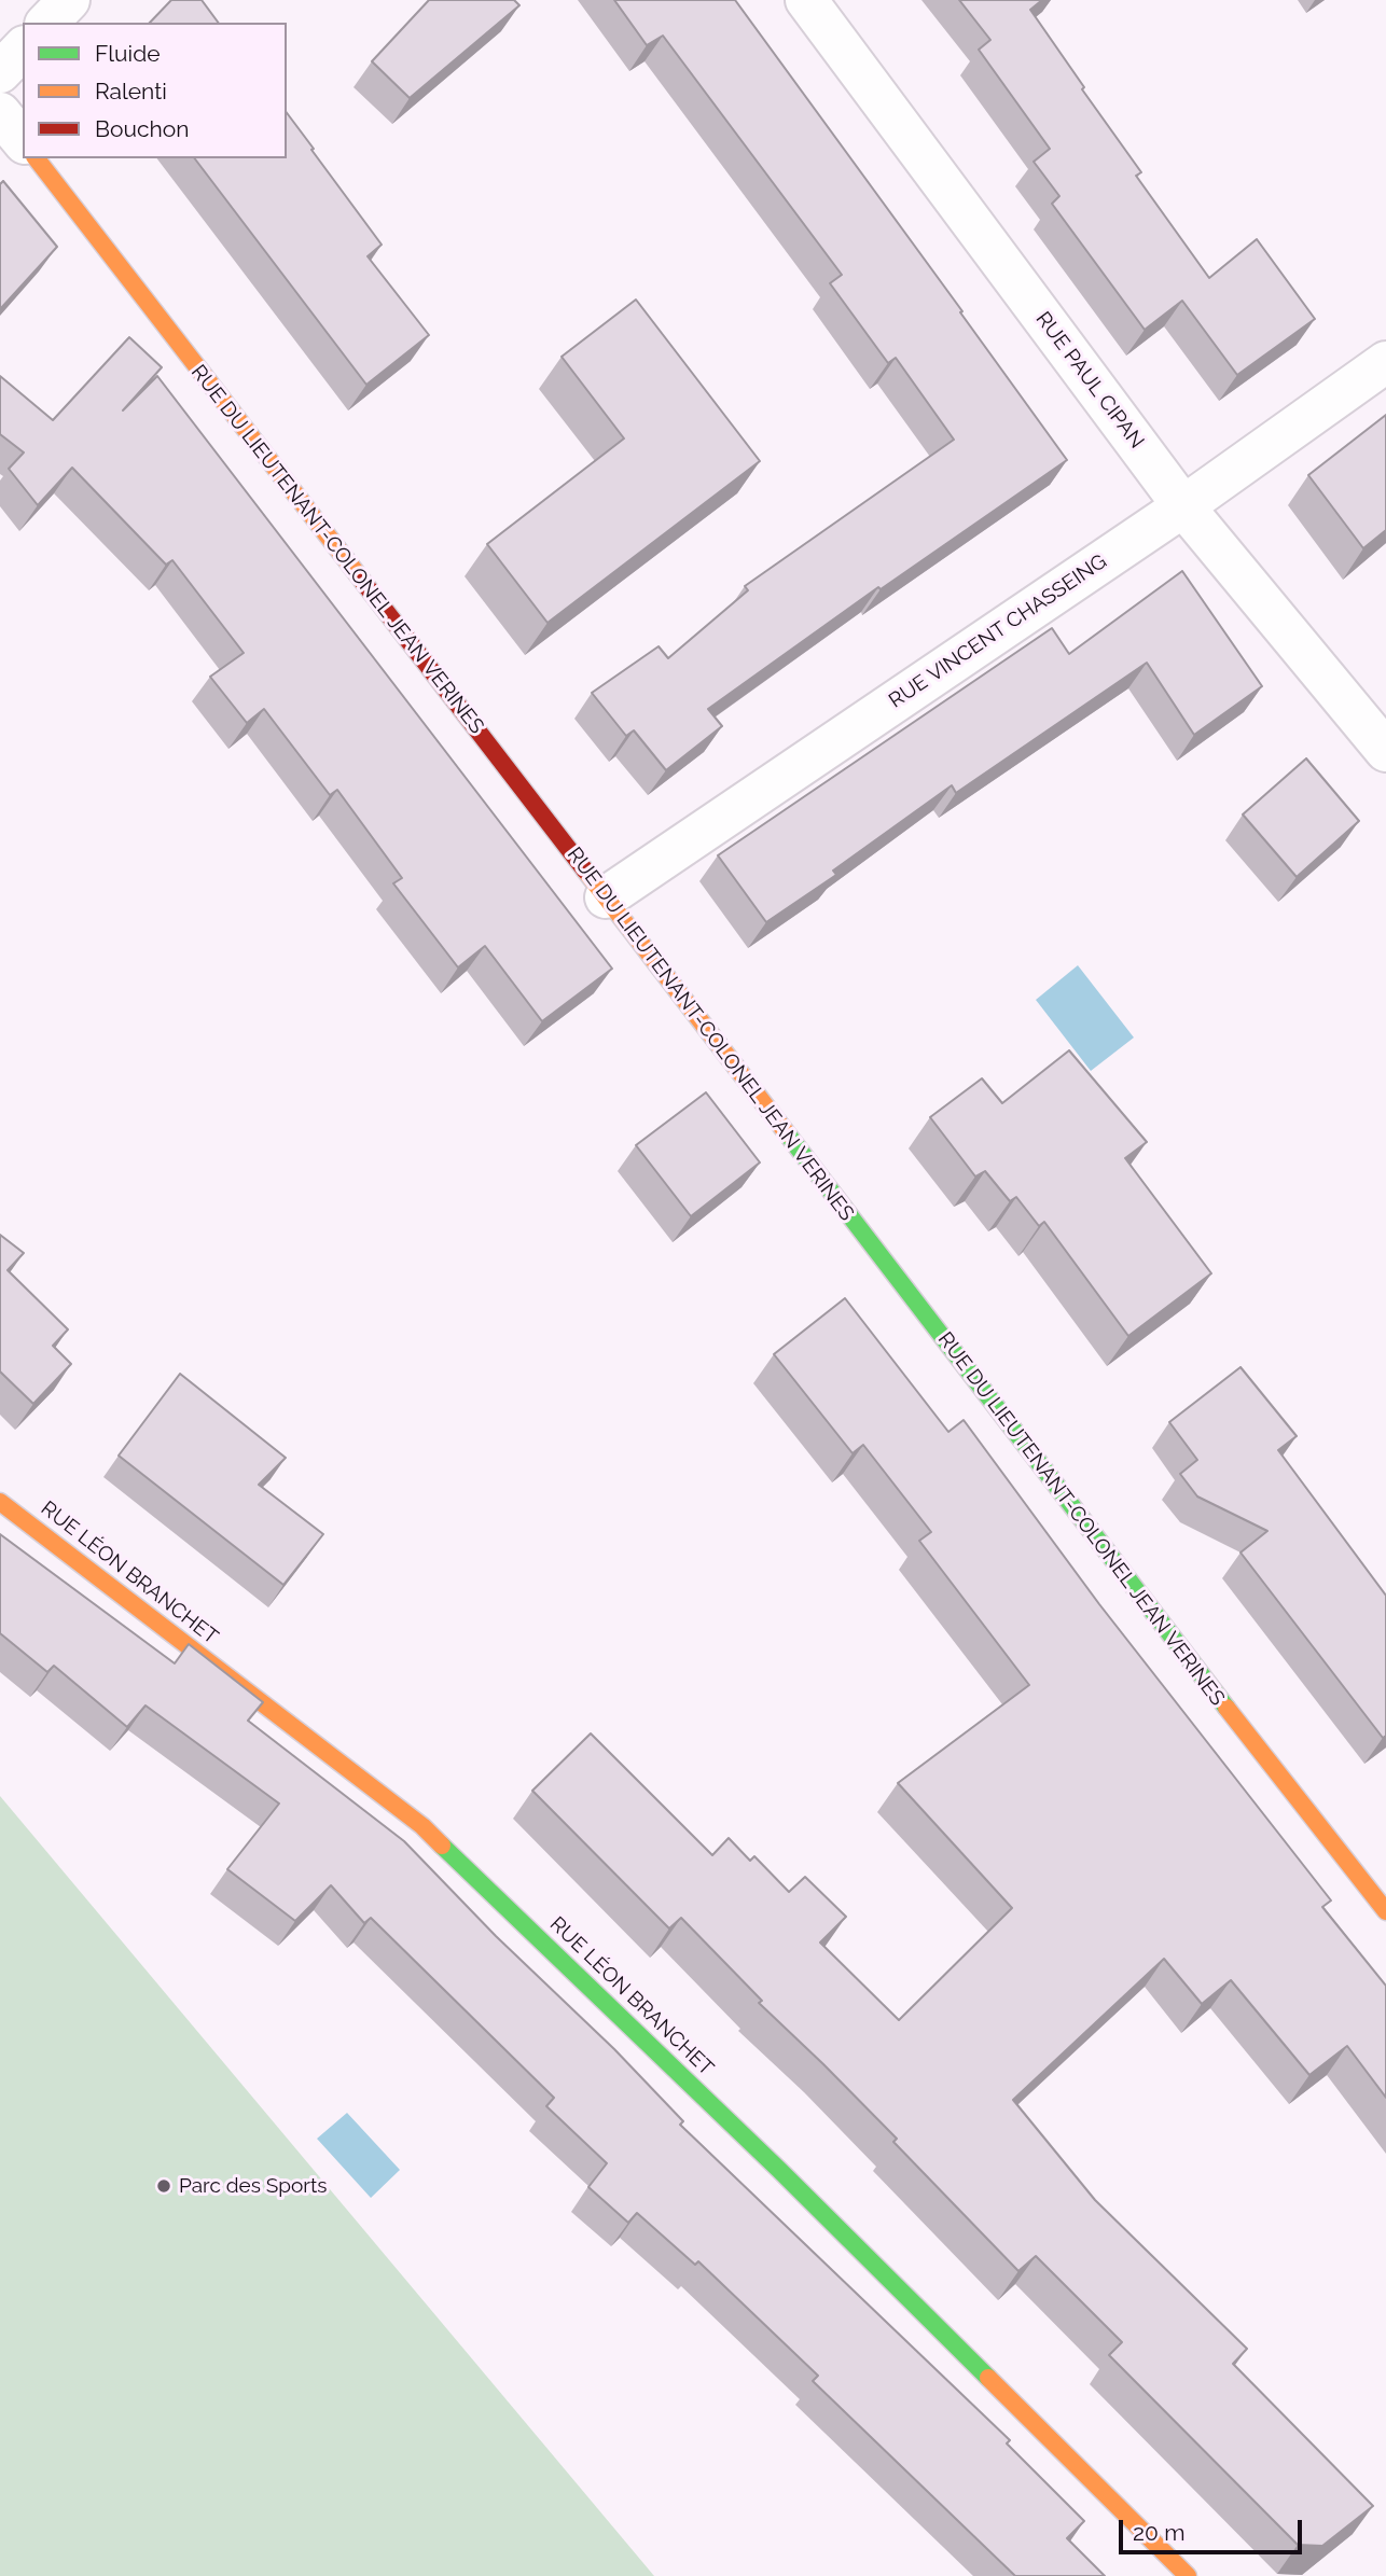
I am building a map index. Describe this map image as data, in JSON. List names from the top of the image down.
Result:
{
  "streets": {
    "street": [
      "RUE PAUL CIPAN",
      "RUE DU LIEUTENANT-COLONEL JEAN VERINES",
      "RUE VINCENT CHASSEING",
      "RUE LÉON BRANCHET"
    ]
  },
  "crossings": [
    ["RUE PAUL CIPAN", "RUE VINCENT CHASSEING"],
    ["RUE DU LIEUTENANT-COLONEL JEAN VERINES", "RUE VINCENT CHASSEING"]
  ],
  "places": ["Parc des Sports"],
  "legend": ["Fluide", "Ralenti", "Bouchon"],
  "scale_bar": "20 m"
}
